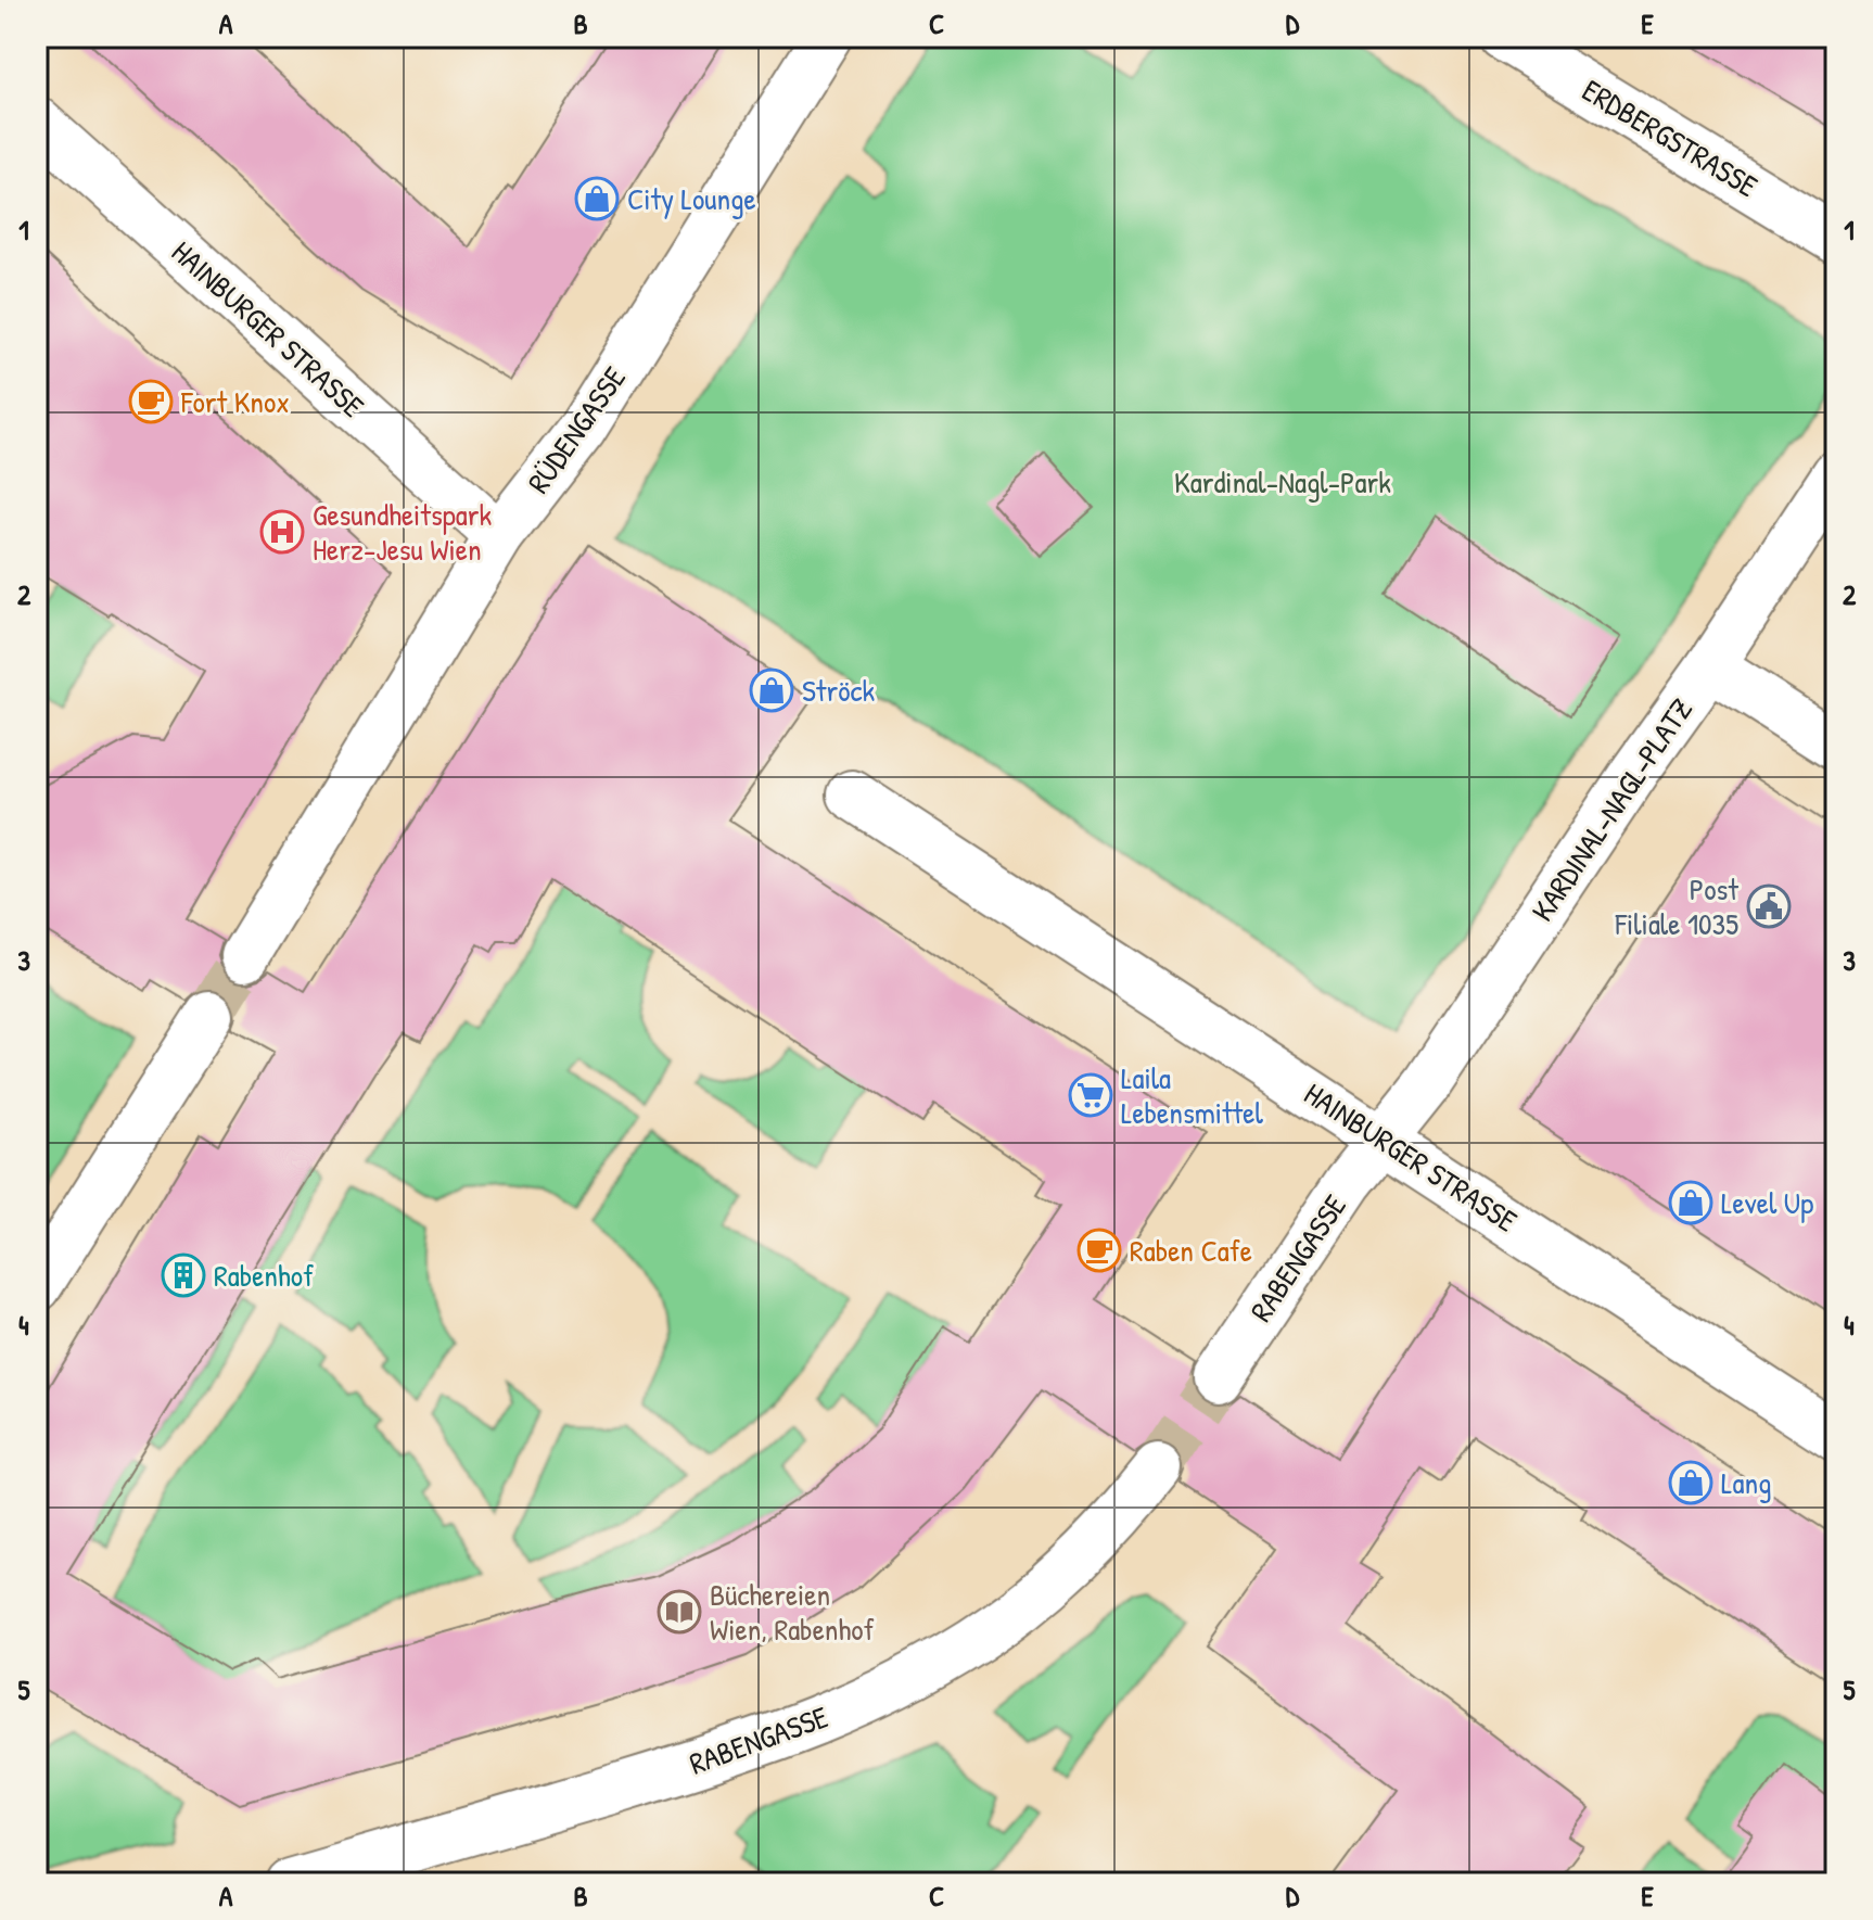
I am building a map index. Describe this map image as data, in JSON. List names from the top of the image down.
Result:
{
  "streets": {
    "street": [
      "ERDBERGSTRASSE",
      "HAINBURGER STRASSE",
      "RÜDENGASSE",
      "KARDINAL-NAGL-PLATZ",
      "RABENGASSE"
    ]
  },
  "crossings": [
    ["HAINBURGER STRASSE", "RÜDENGASSE"],
    ["HAINBURGER STRASSE", "KARDINAL-NAGL-PLATZ"],
    ["HAINBURGER STRASSE", "RABENGASSE"],
    ["KARDINAL-NAGL-PLATZ", "RABENGASSE"]
  ],
  "parks": ["Kardinal-Nagl-Park"],
  "places": {
    "shop": [
      "City Lounge",
      "Ströck",
      "Level Up",
      "Lang"
    ],
    "cafe": ["Fort Knox", "Raben Cafe"],
    "hospital": ["Gesundheitspark Herz-Jesu Wien"],
    "public building": ["Post Filiale 1035"],
    "supermarket": ["Laila Lebensmittel"],
    "building": ["Rabenhof"],
    "library": ["Büchereien Wien, Rabenhof"]
  },
  "grid": {
    "columns": [
      "A",
      "B",
      "C",
      "D",
      "E"
    ],
    "rows": [
      "1",
      "2",
      "3",
      "4",
      "5"
    ]
  }
}
